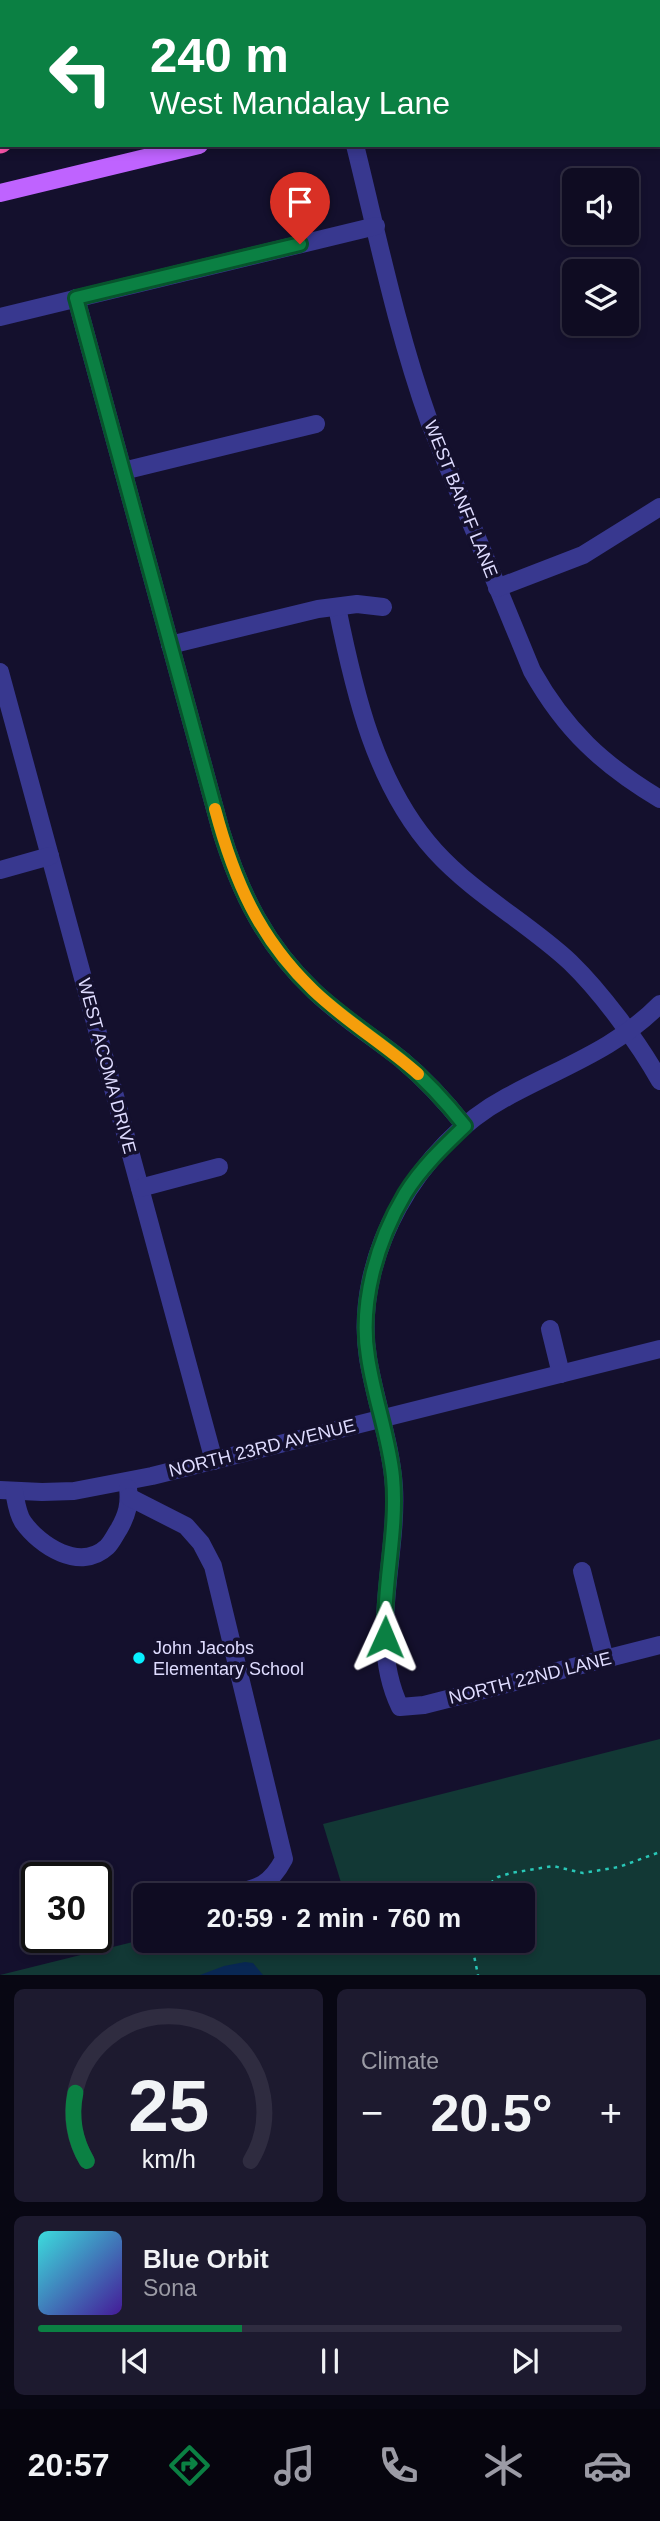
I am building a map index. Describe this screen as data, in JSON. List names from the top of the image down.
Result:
{
  "streets": {
    "street": [
      "WEST BANFF LANE",
      "WEST ACOMA DRIVE",
      "NORTH 23RD AVENUE",
      "NORTH 22ND LANE"
    ]
  },
  "crossings": [
    ["WEST ACOMA DRIVE", "NORTH 23RD AVENUE"],
    ["NORTH 23RD AVENUE", "NORTH 22ND LANE"]
  ],
  "places": ["John Jacobs Elementary School"],
  "page": {
    "turn": ["240 m", "West Mandalay Lane"],
    "limit": "30",
    "trip": "20:59 · 2 min · 760 m",
    "tile": "Climate",
    "heat": ["−", "20.5°", "+"],
    "song": ["Blue Orbit", "Sona"],
    "tabs": "20:57",
    "gauge": ["25", "km/h"]
  }
}
